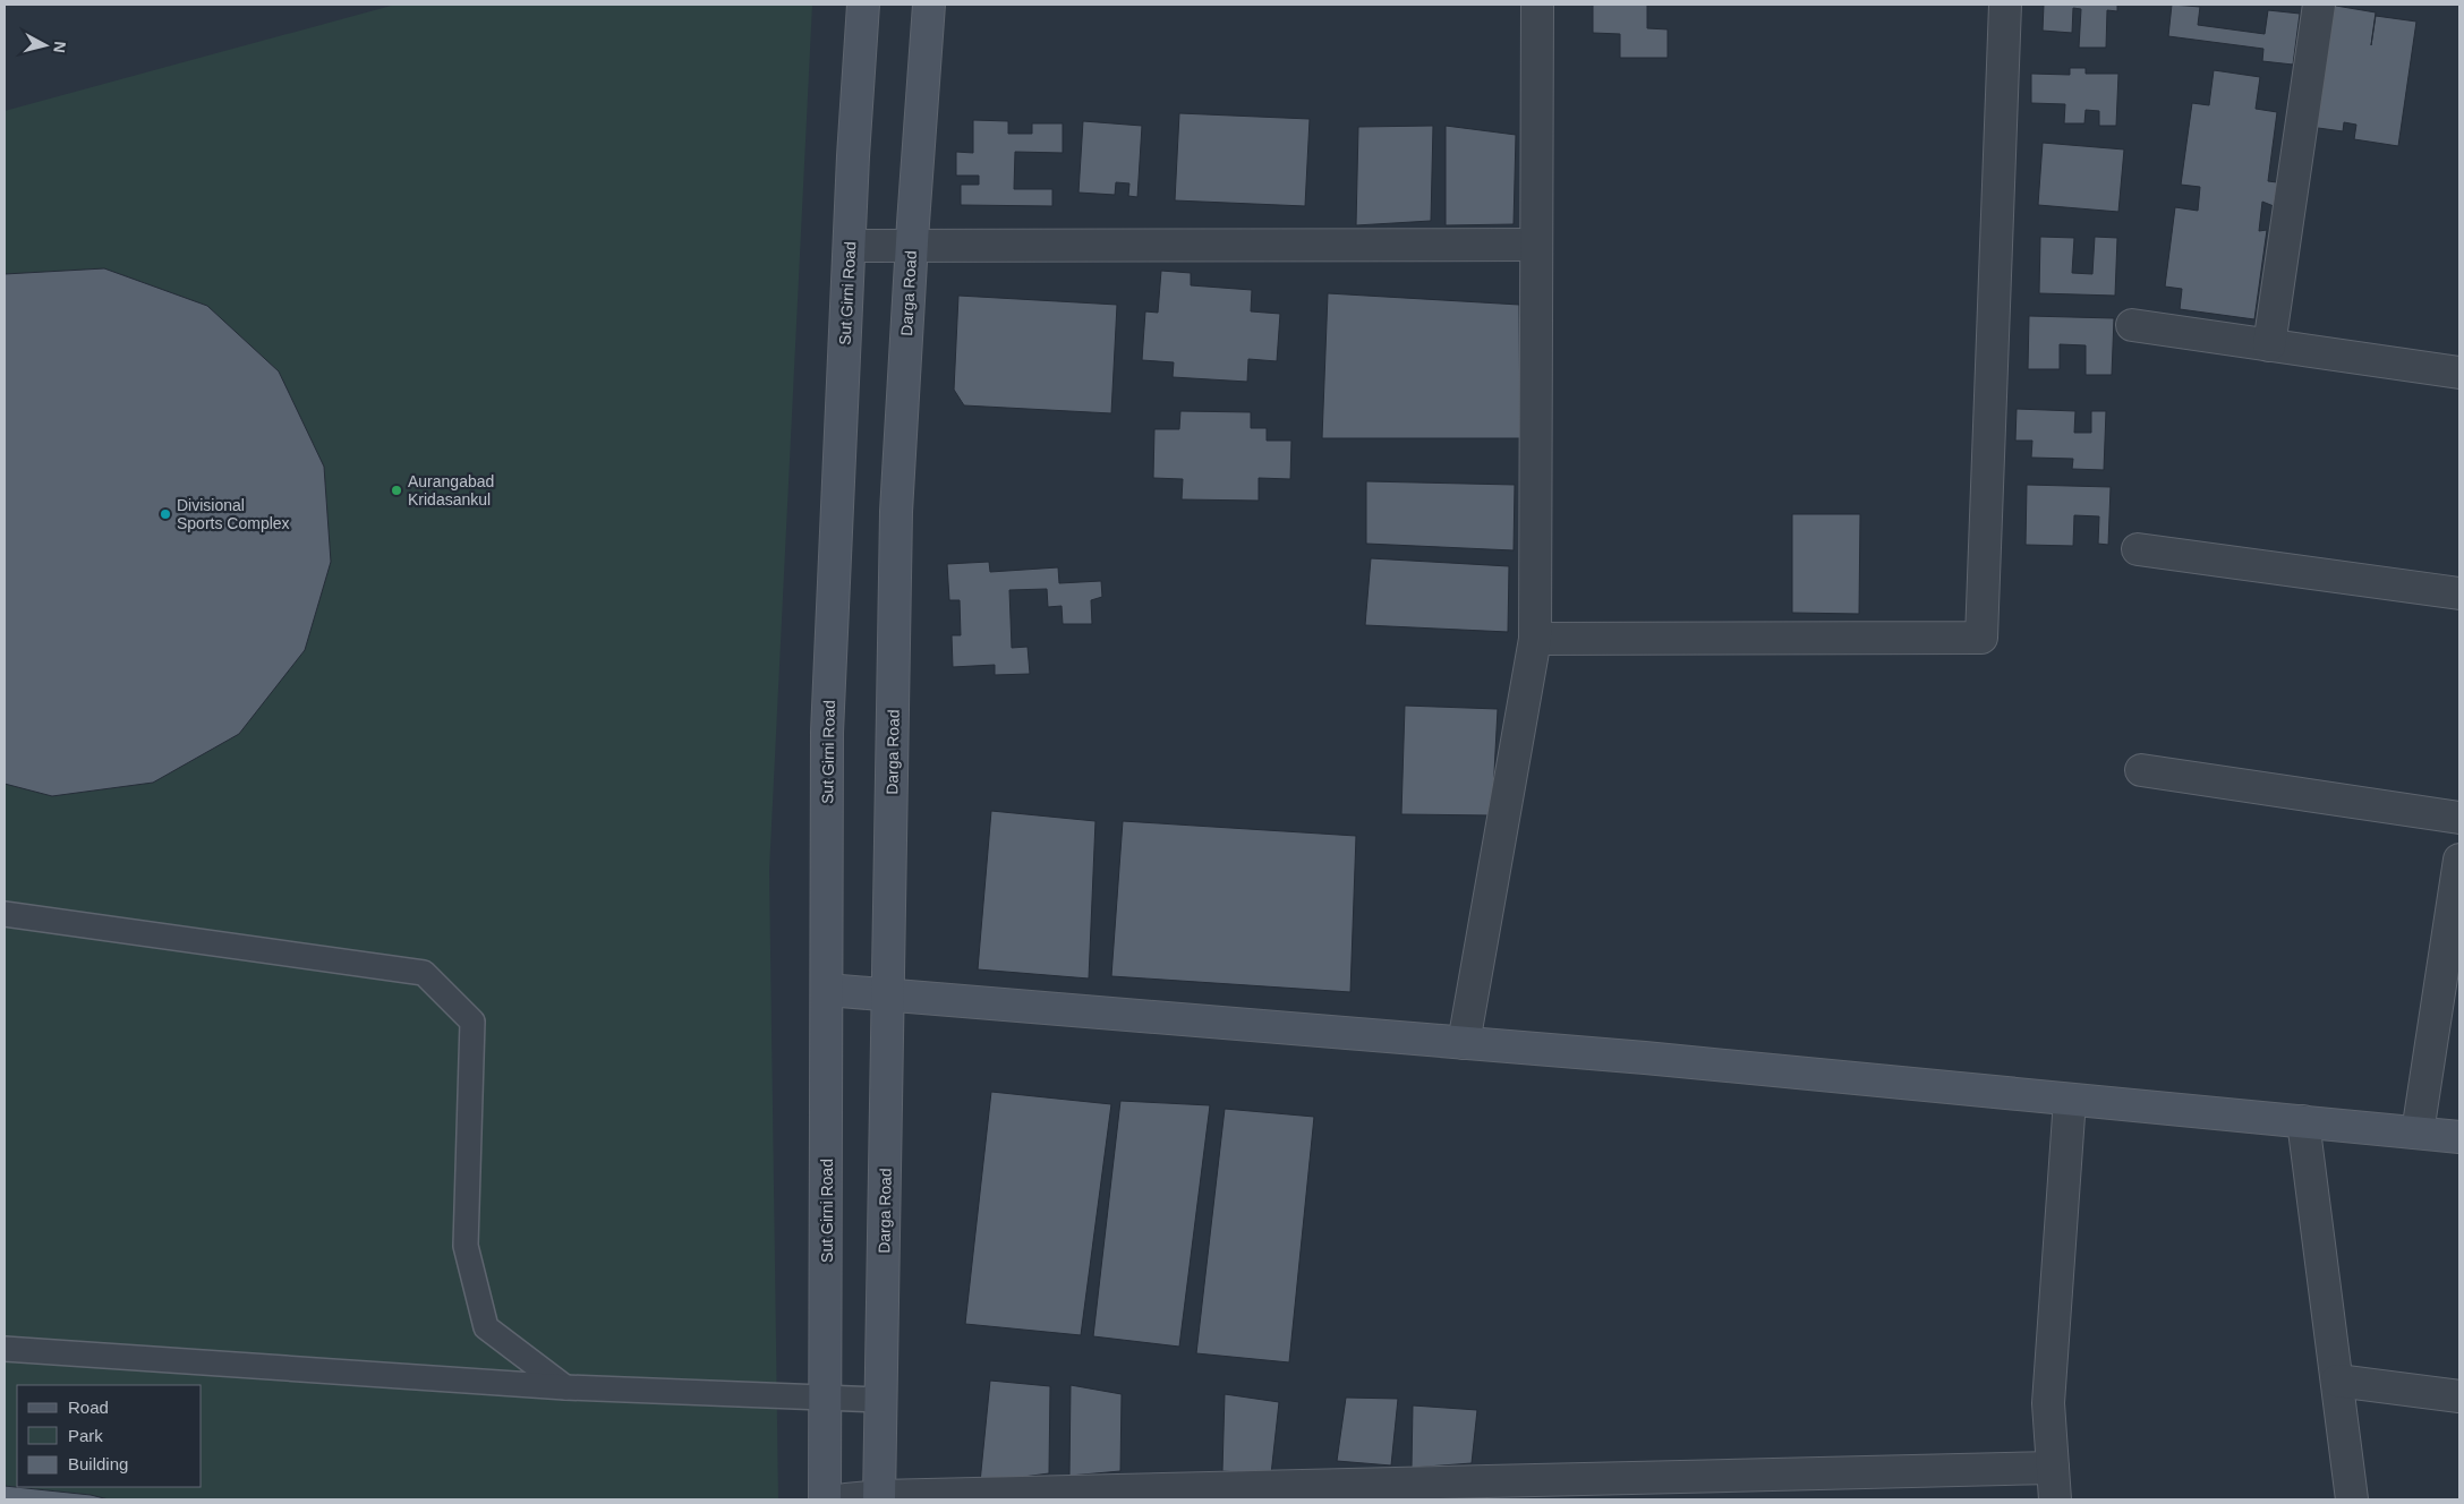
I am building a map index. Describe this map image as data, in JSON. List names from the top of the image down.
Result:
{
  "streets": {
    "main road": ["Sut Girni Road", "Darga Road"]
  },
  "places": ["Aurangabad Kridasankul", "Divisional Sports Complex"],
  "legend": ["Road", "Park", "Building"],
  "north": "right"
}
